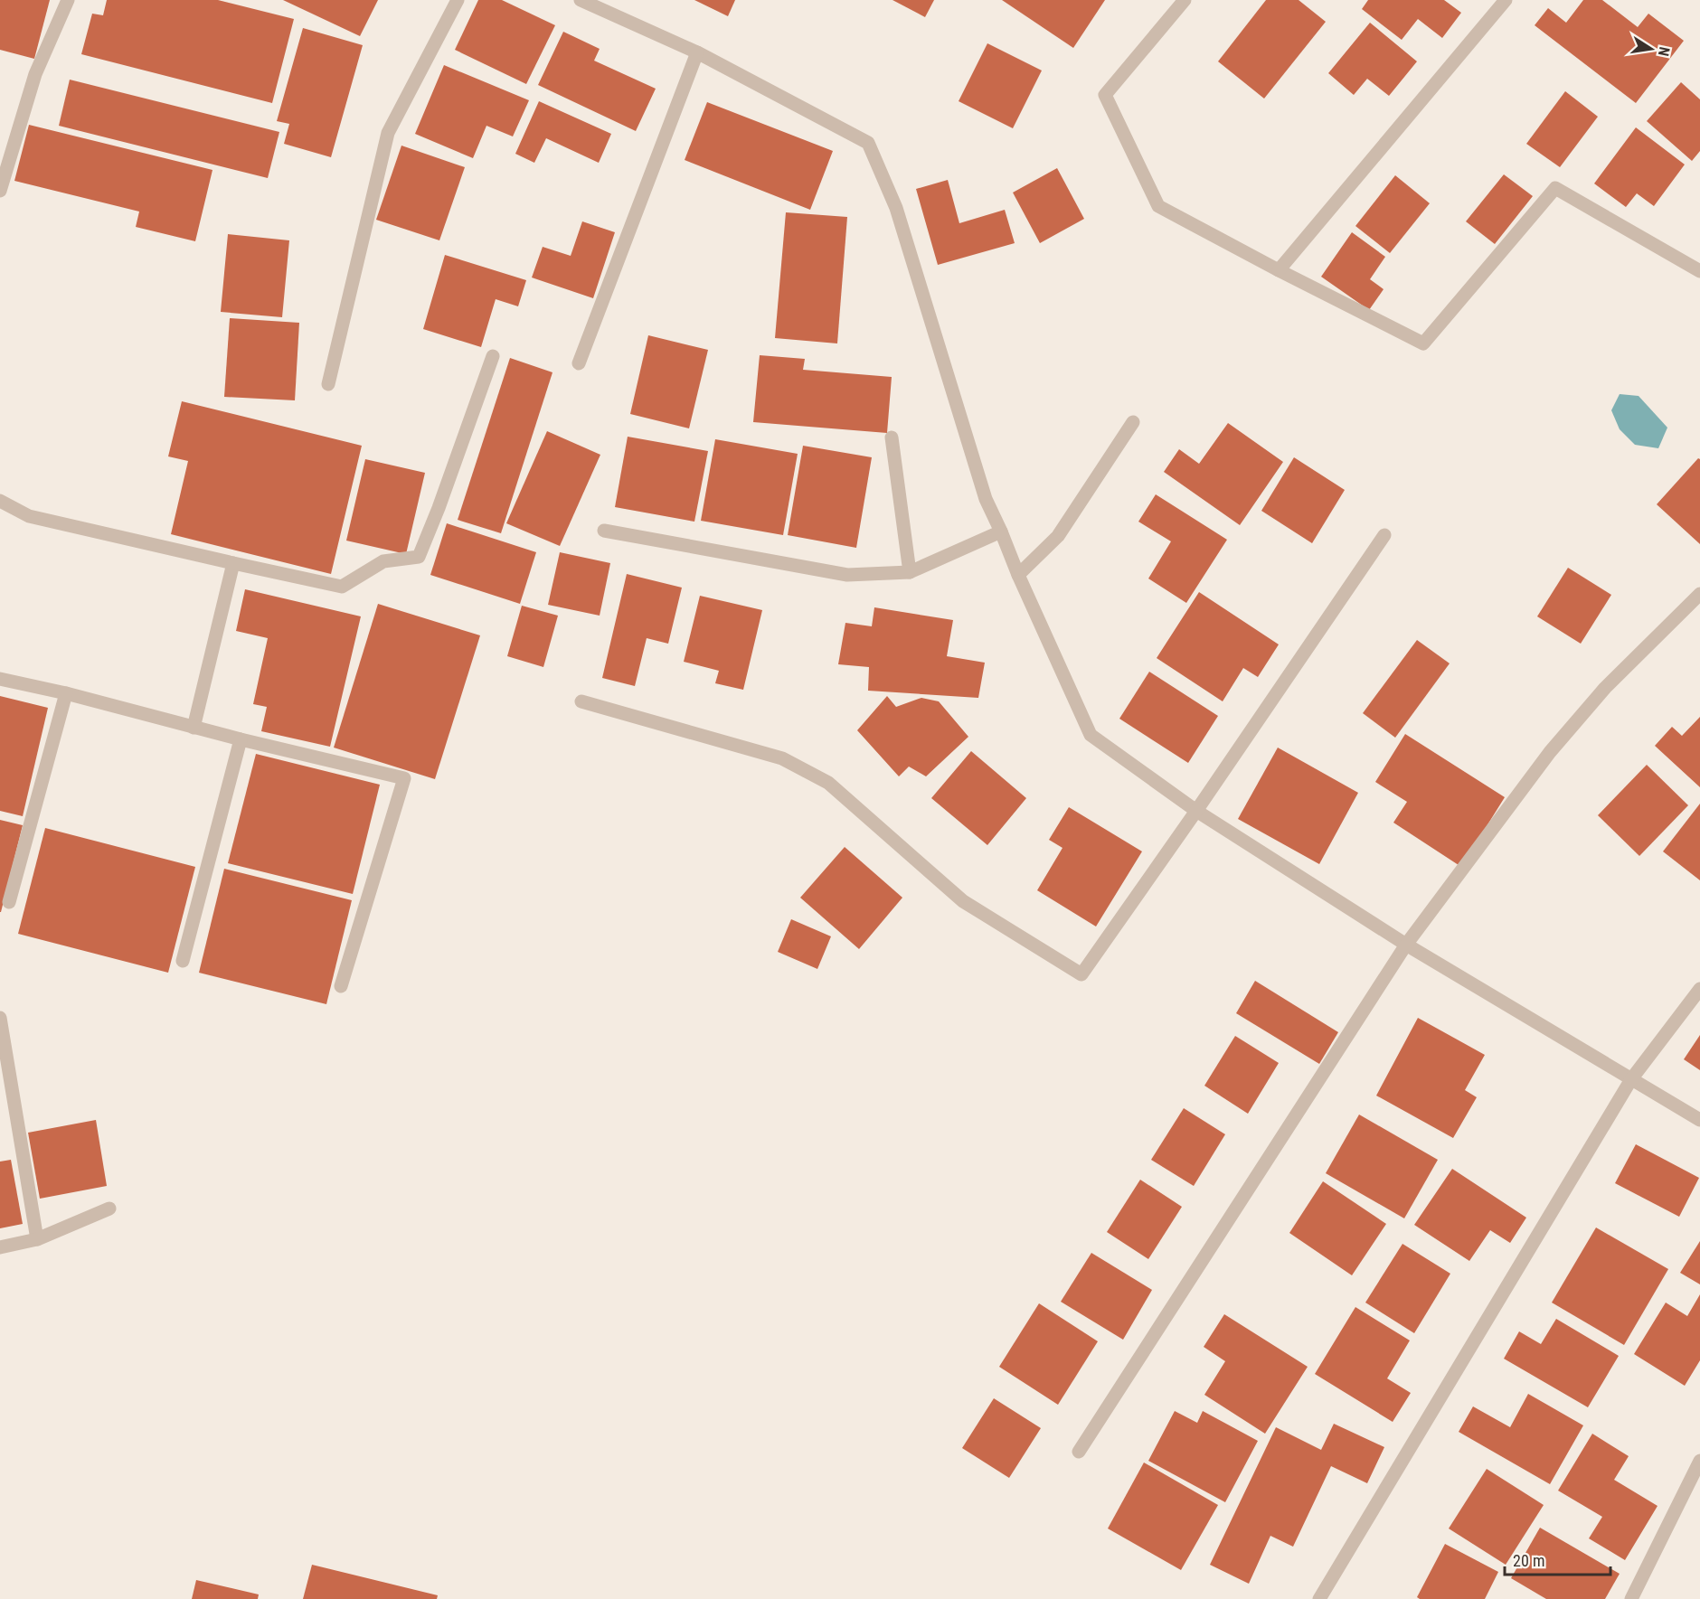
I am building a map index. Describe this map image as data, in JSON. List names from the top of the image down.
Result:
{
  "scale_bar": "20 m",
  "north": "right"
}
